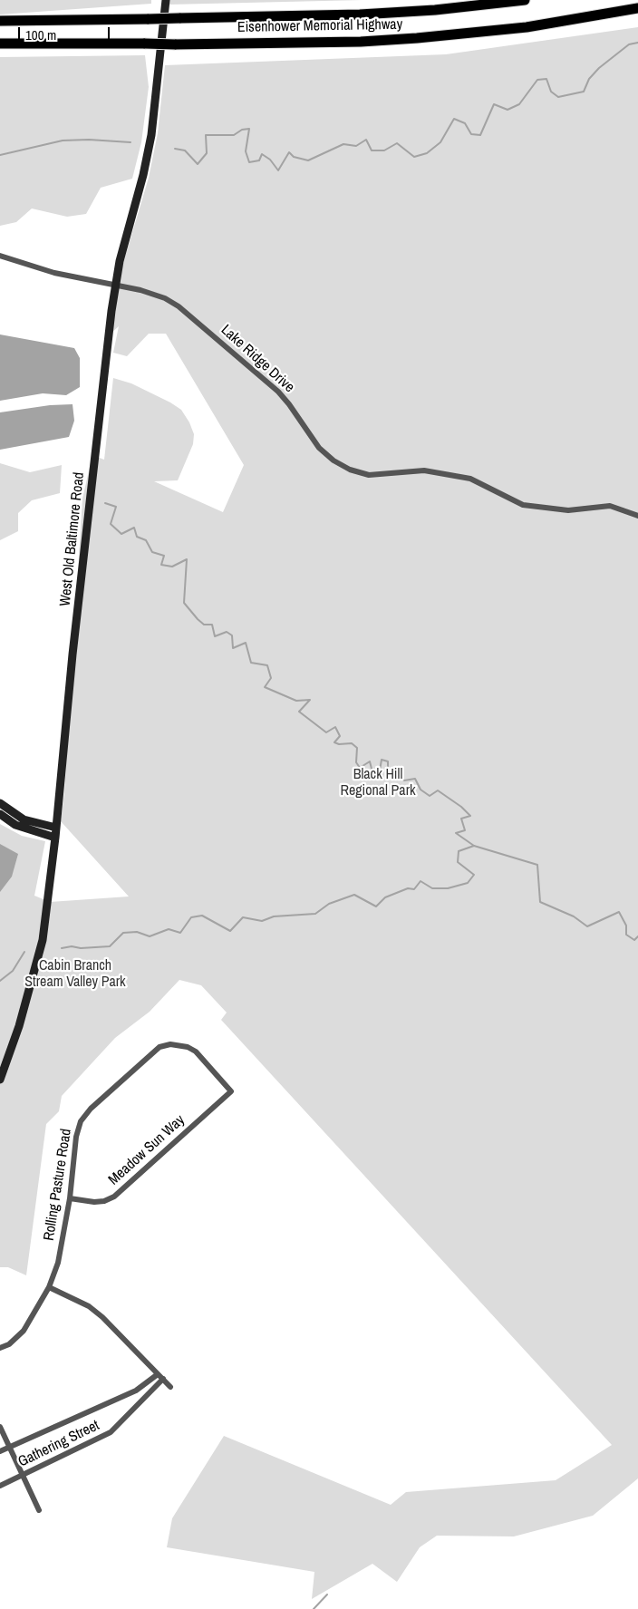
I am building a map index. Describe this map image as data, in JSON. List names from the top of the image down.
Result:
{
  "streets": {
    "highway": ["Eisenhower Memorial Highway"],
    "street": [
      "Lake Ridge Drive",
      "West Old Baltimore Road",
      "Meadow Sun Way",
      "Rolling Pasture Road",
      "Gathering Street"
    ]
  },
  "crossings": [
    ["Lake Ridge Drive", "West Old Baltimore Road"],
    ["Meadow Sun Way", "Rolling Pasture Road"]
  ],
  "parks": ["Black Hill Regional Park", "Cabin Branch Stream Valley Park"],
  "scale_bar": "100 m"
}
